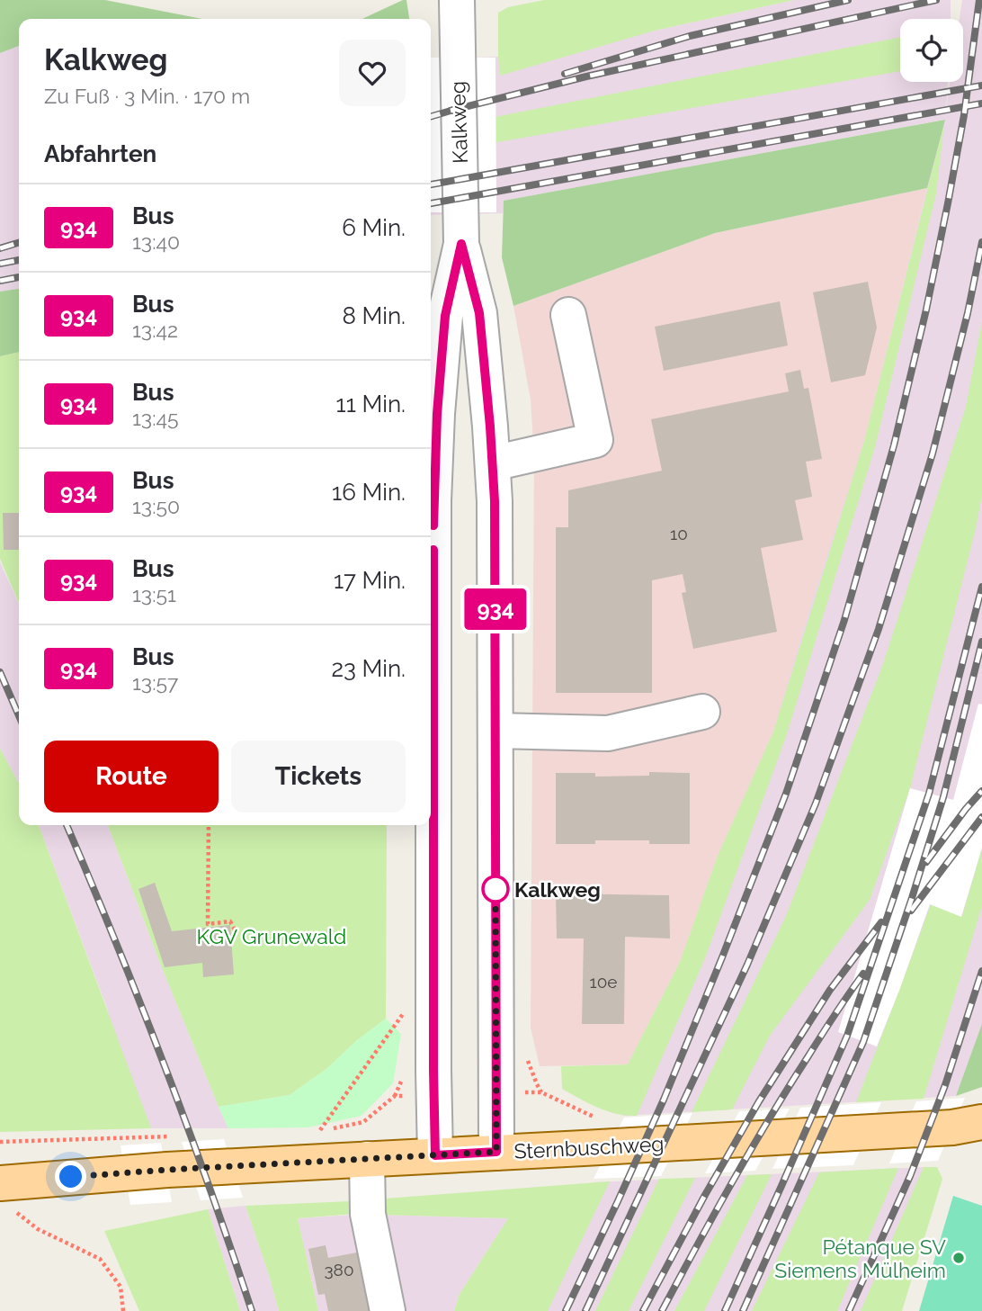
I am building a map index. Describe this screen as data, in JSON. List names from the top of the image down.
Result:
{
  "streets": {
    "main road": ["Sternbuschweg"],
    "street": ["Kalkweg"]
  },
  "crossings": [
    ["Kalkweg", "Sternbuschweg"]
  ],
  "parks": ["KGV Grunewald"],
  "places": ["Kalkweg", "Pétanque SV Siemens Mülheim"],
  "lines": ["bus line 934"],
  "house_numbers": ["10", "10e", "380"],
  "page": {
    "on_map": "934",
    "heading": [
      ["Kalkweg", "Zu Fuß · 3 Min. · 170 m"],
      "Abfahrten"
    ],
    "list": [
      {
        "mark": "934",
        "name": "Bus",
        "note": "13:40",
        "value": "6 Min."
      },
      {
        "mark": "934",
        "name": "Bus",
        "note": "13:42",
        "value": "8 Min."
      },
      {
        "mark": "934",
        "name": "Bus",
        "note": "13:45",
        "value": "11 Min."
      },
      {
        "mark": "934",
        "name": "Bus",
        "note": "13:50",
        "value": "16 Min."
      },
      {
        "mark": "934",
        "name": "Bus",
        "note": "13:51",
        "value": "17 Min."
      },
      {
        "mark": "934",
        "name": "Bus",
        "note": "13:57",
        "value": "23 Min."
      }
    ],
    "buttons": ["Route", "Tickets"]
  }
}
